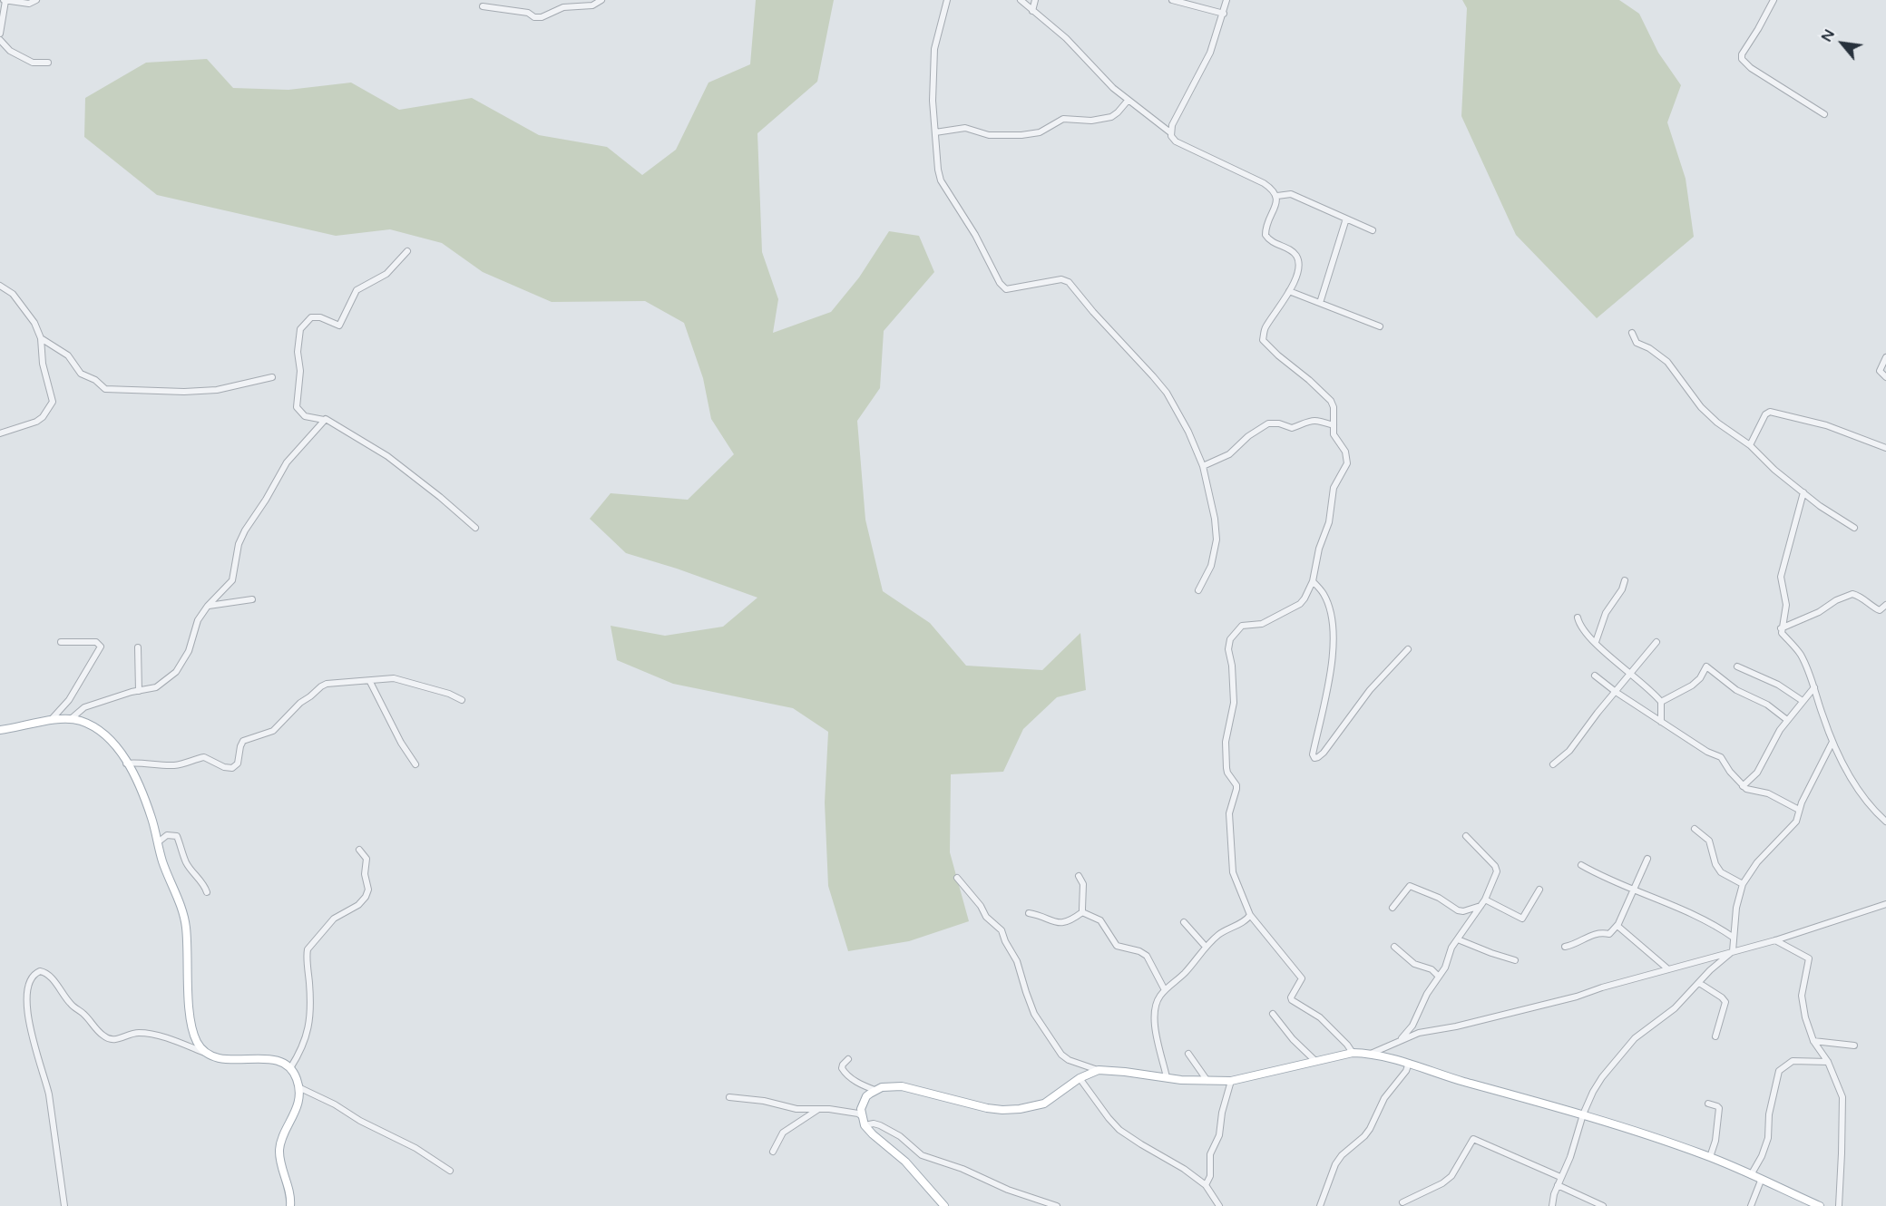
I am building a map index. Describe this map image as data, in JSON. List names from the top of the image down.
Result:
{
  "north": "top left"
}
